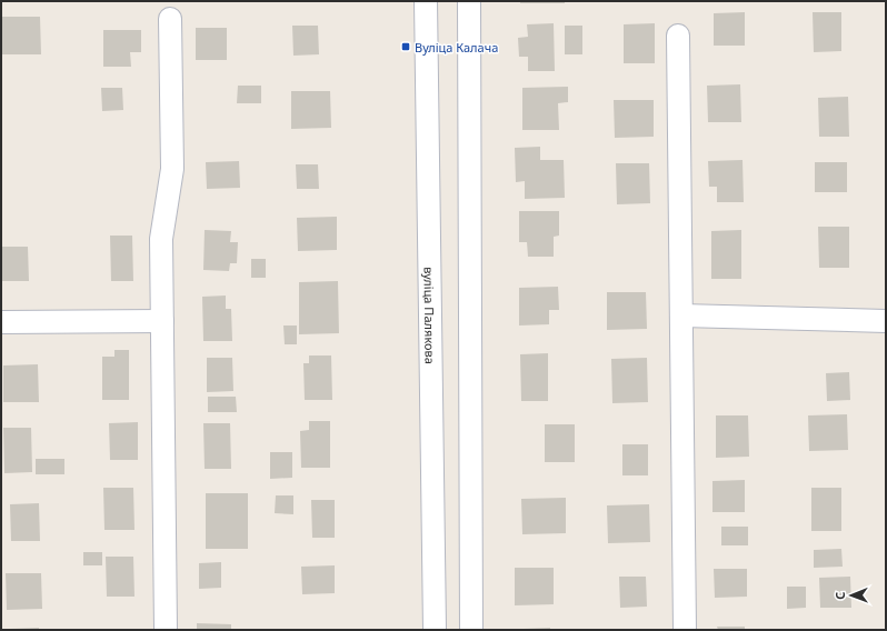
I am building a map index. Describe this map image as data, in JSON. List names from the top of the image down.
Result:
{
  "streets": {
    "street": ["вуліца Палякова"]
  },
  "places": {
    "transit": ["Вуліца Калача"]
  },
  "north": "left"
}
